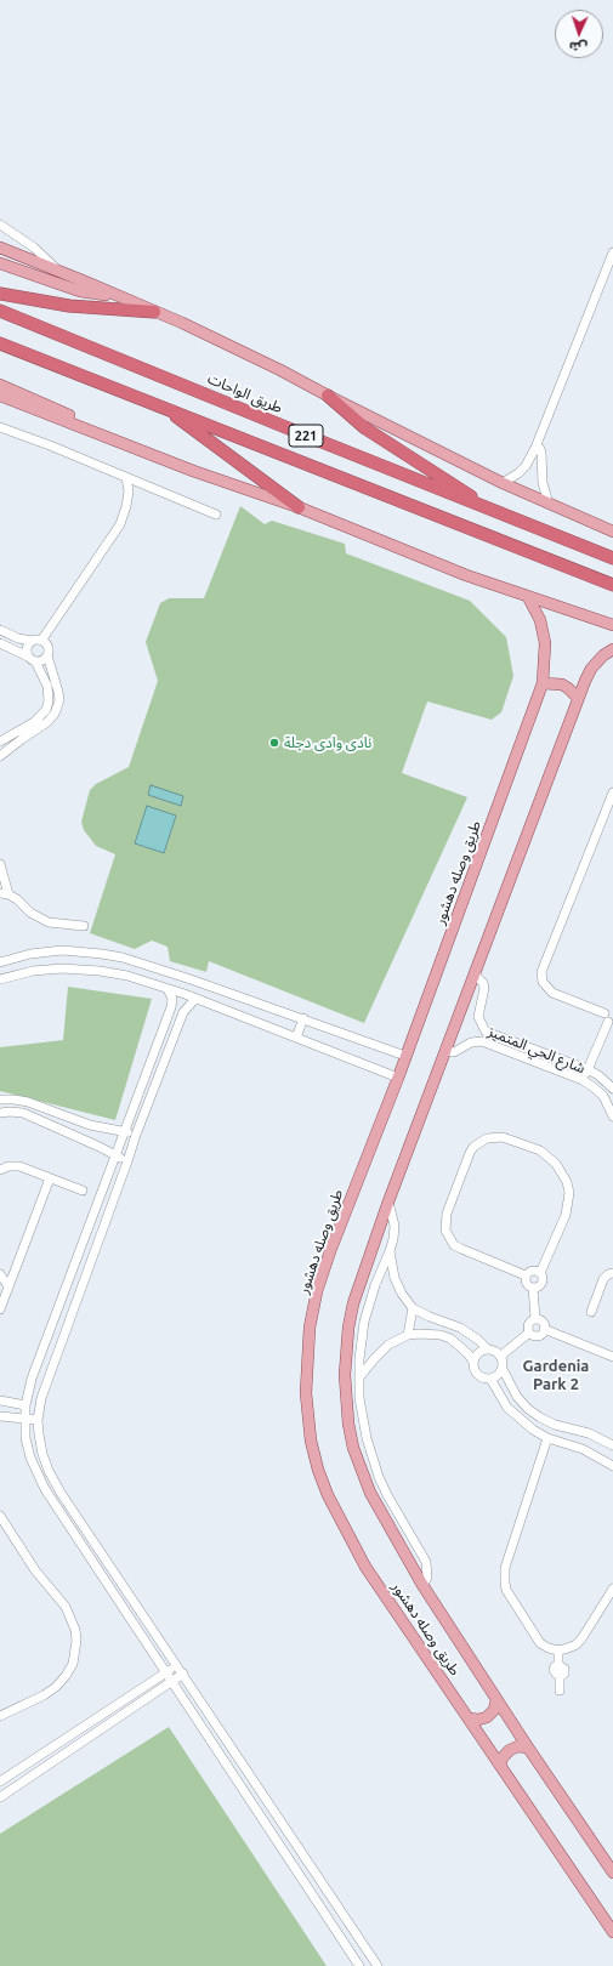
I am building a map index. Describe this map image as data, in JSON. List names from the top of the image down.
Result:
{
  "streets": {
    "highway": ["طريق الواحات", "221"],
    "main road": ["طريق وصله دهشور"],
    "street": ["شارع الحي المتميز"]
  },
  "crossings": [
    ["طريق وصله دهشور", "شارع الحي المتميز"]
  ],
  "districts": ["Gardenia Park 2"],
  "places": ["نادى وادى دجلة"],
  "north": "bottom"
}
